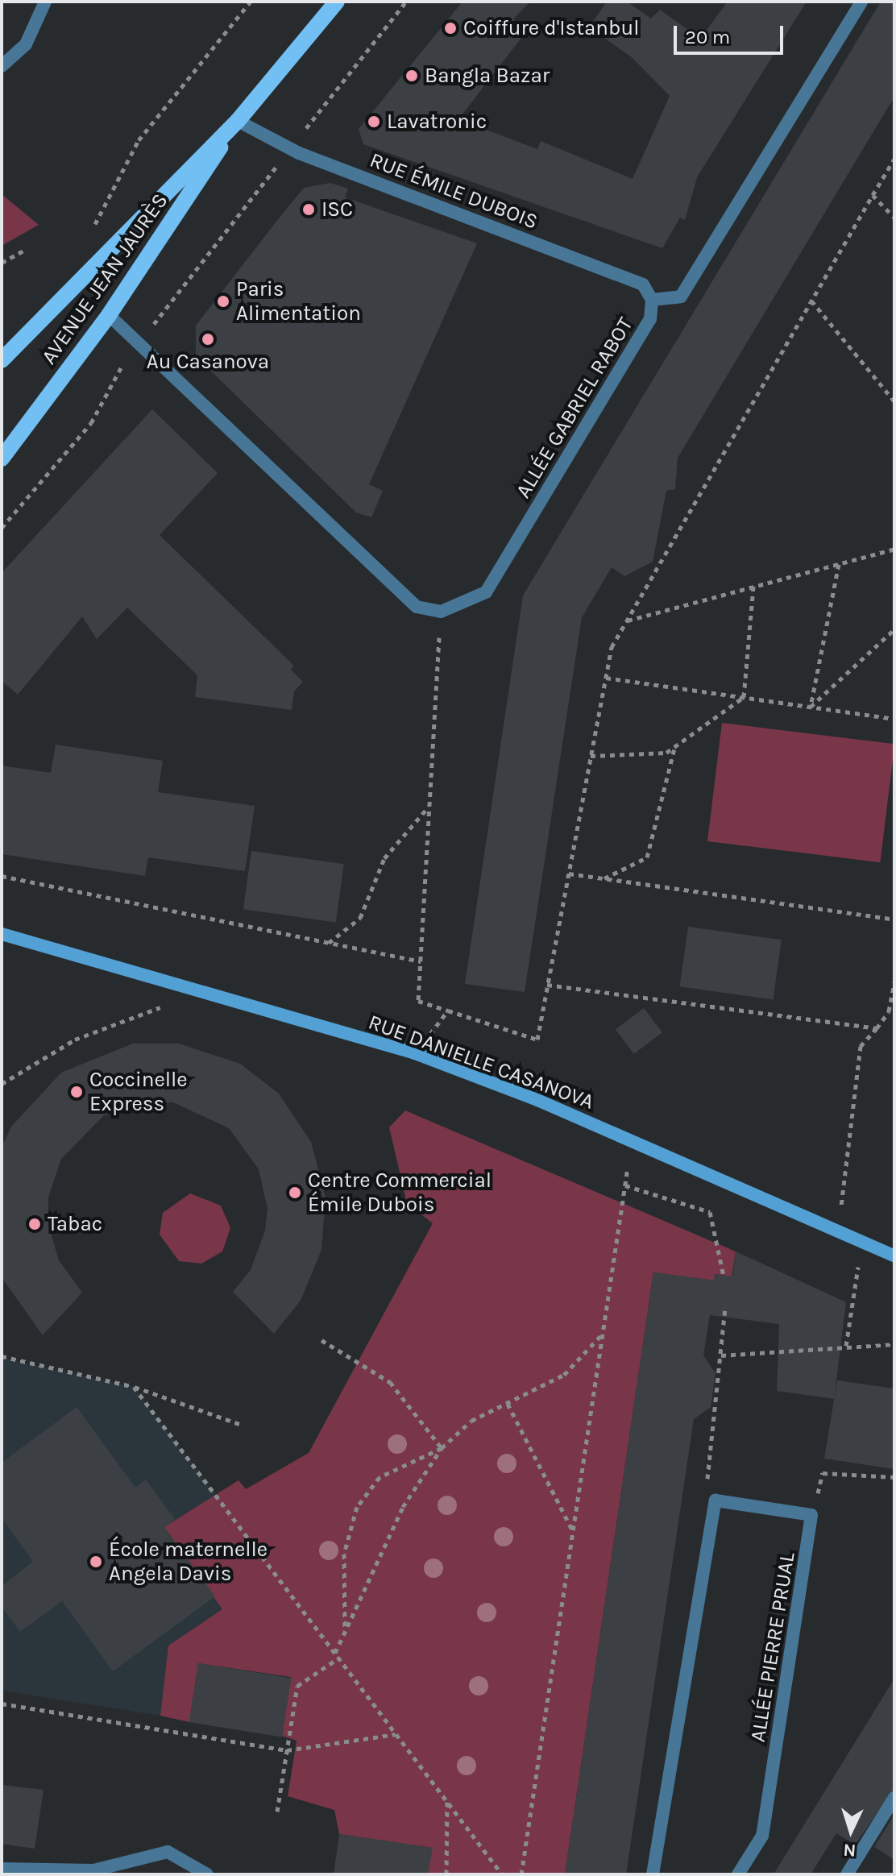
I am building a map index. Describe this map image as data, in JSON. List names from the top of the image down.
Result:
{
  "streets": {
    "main road": ["AVENUE JEAN JAURÈS", "RUE DANIELLE CASANOVA"],
    "street": ["RUE ÉMILE DUBOIS", "ALLÉE GABRIEL RABOT", "ALLÉE PIERRE PRUAL"]
  },
  "crossings": [
    ["RUE ÉMILE DUBOIS", "AVENUE JEAN JAURÈS"],
    ["RUE ÉMILE DUBOIS", "ALLÉE GABRIEL RABOT"]
  ],
  "places": [
    "Coiffure d'Istanbul",
    "Bangla Bazar",
    "Lavatronic",
    "ISC",
    "Paris Alimentation",
    "Au Casanova",
    "Coccinelle Express",
    "Centre Commercial Émile Dubois",
    "Tabac",
    "École maternelle Angela Davis"
  ],
  "scale_bar": "20 m",
  "north": "bottom"
}
